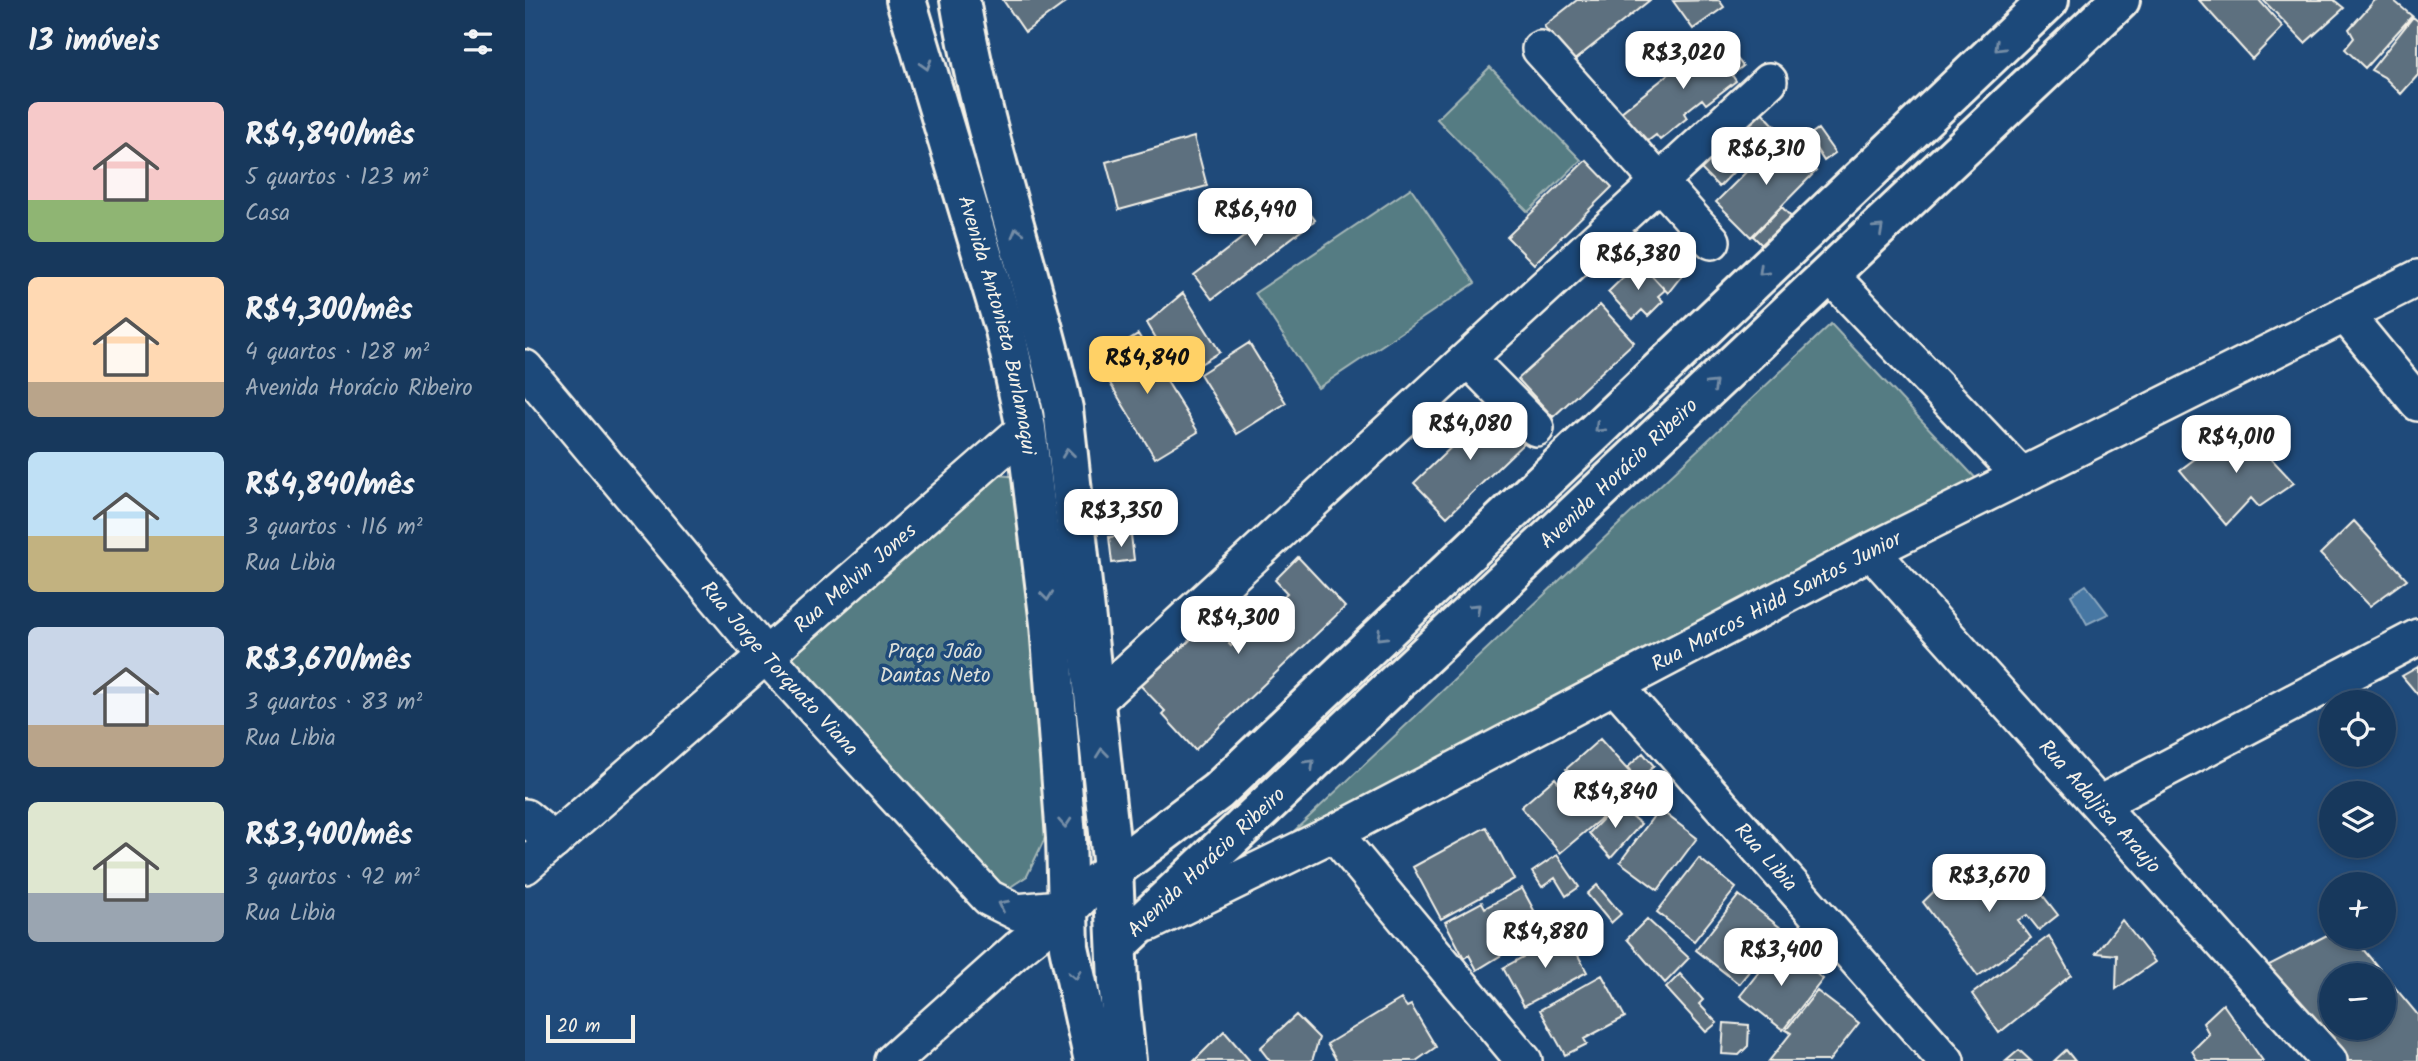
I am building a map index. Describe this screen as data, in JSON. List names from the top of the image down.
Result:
{
  "streets": {
    "street": [
      "Avenida Antonieta Burlamaqui",
      "Avenida Horácio Ribeiro",
      "Rua Melvin Jones",
      "Rua Marcos Hidd Santos Junior",
      "Rua Jorge Torquato Viana",
      "Rua Adaljisa Araujo",
      "Rua Libia"
    ]
  },
  "crossings": [
    ["Avenida Antonieta Burlamaqui", "Avenida Horácio Ribeiro"],
    ["Avenida Antonieta Burlamaqui", "Rua Melvin Jones"],
    ["Avenida Antonieta Burlamaqui", "Rua Marcos Hidd Santos Junior"],
    ["Avenida Antonieta Burlamaqui", "Rua Jorge Torquato Viana"],
    ["Avenida Horácio Ribeiro", "Rua Marcos Hidd Santos Junior"],
    ["Avenida Horácio Ribeiro", "Rua Jorge Torquato Viana"],
    ["Rua Melvin Jones", "Rua Jorge Torquato Viana"],
    ["Rua Marcos Hidd Santos Junior", "Rua Adaljisa Araujo"],
    ["Rua Marcos Hidd Santos Junior", "Rua Libia"]
  ],
  "one_way": ["Rua Jorge Torquato Viana"],
  "parks": ["Praça João Dantas Neto"],
  "scale_bar": "20 m",
  "page": {
    "heading": "13 imóveis",
    "price": [
      "R$3,020",
      "R$6,310",
      "R$6,490",
      "R$6,380",
      "R$4,840",
      "R$4,080",
      "R$4,010",
      "R$3,350",
      "R$4,300",
      "R$4,840",
      "R$3,670",
      "R$4,880",
      "R$3,400"
    ],
    "list": [
      {
        "name": "R$4,840/mês",
        "note": "5 quartos · 123 m² · Casa"
      },
      {
        "name": "R$4,300/mês",
        "note": "4 quartos · 128 m² · Avenida Horácio Ribeiro"
      },
      {
        "name": "R$4,840/mês",
        "note": "3 quartos · 116 m² · Rua Libia"
      },
      {
        "name": "R$3,670/mês",
        "note": "3 quartos · 83 m² · Rua Libia"
      },
      {
        "name": "R$3,400/mês",
        "note": "3 quartos · 92 m² · Rua Libia"
      }
    ],
    "map_buttons": ["+", "−"],
    "scale": "20 m"
  }
}
